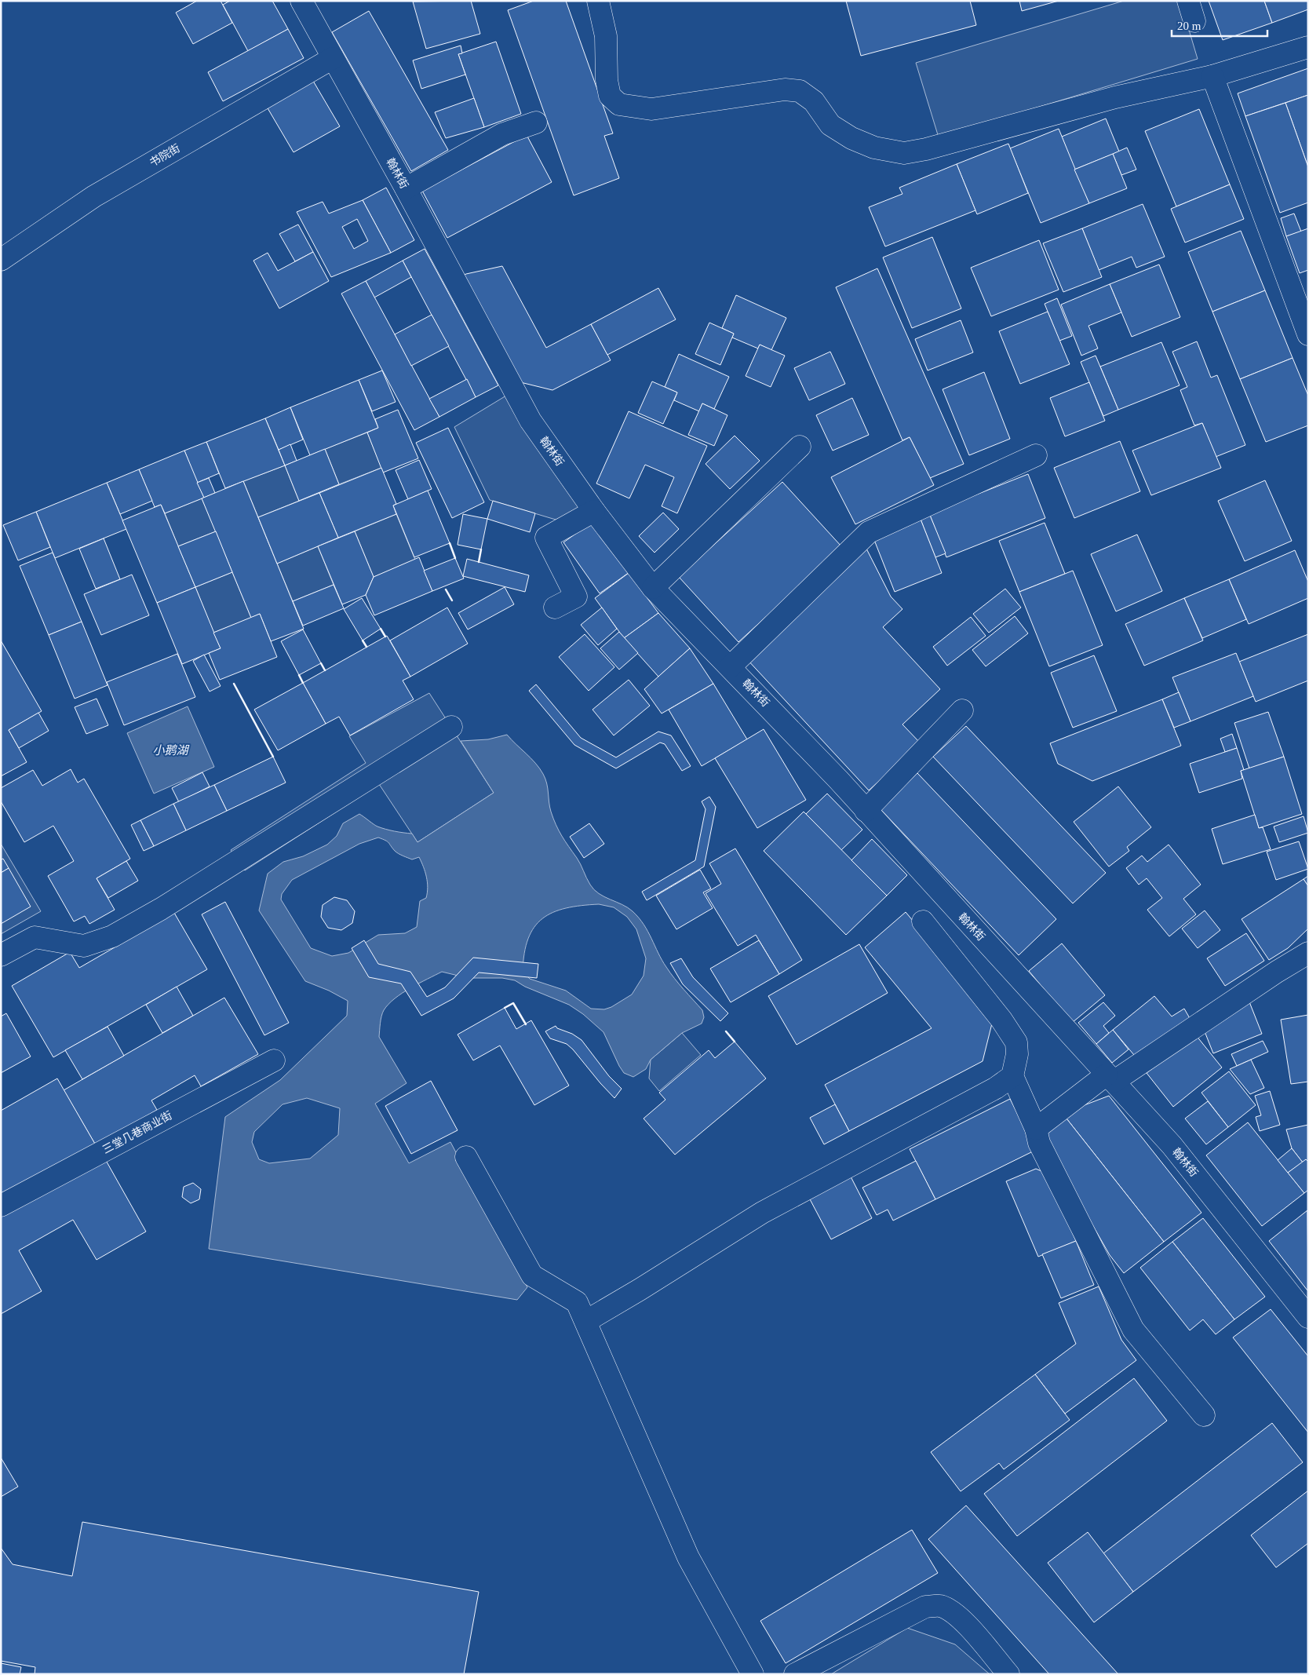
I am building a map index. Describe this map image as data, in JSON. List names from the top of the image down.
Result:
{
  "streets": {
    "street": ["书院街", "翰林街", "三堂几巷商业街"]
  },
  "crossings": [
    ["书院街", "翰林街"]
  ],
  "water": ["小鹅湖"],
  "scale_bar": "20 m"
}
